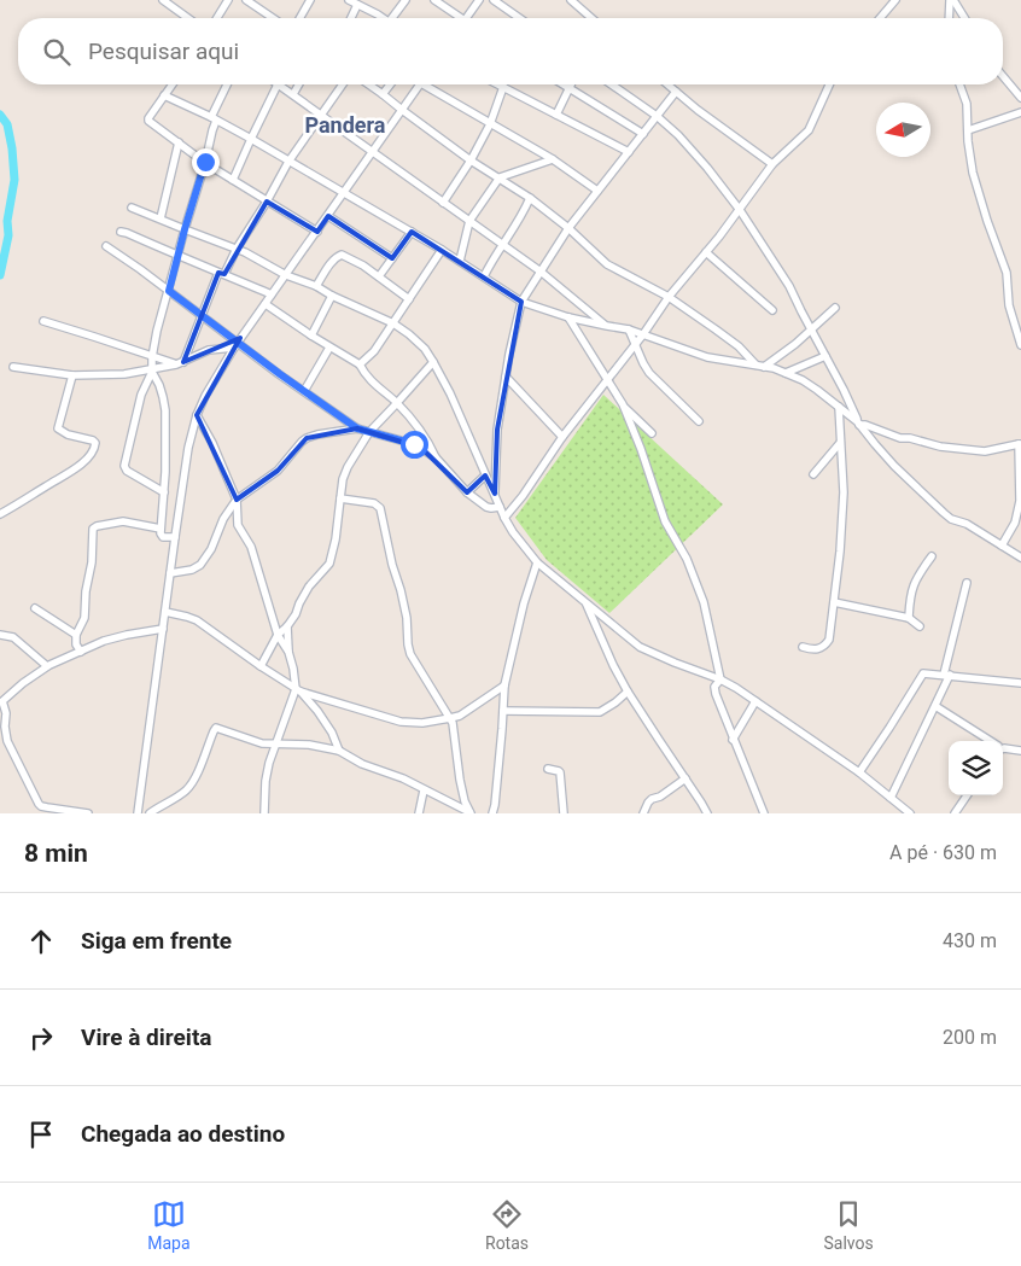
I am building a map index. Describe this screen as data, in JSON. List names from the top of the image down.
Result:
{
  "districts": ["Pandera"],
  "north": "left",
  "page": {
    "search": "Pesquisar aqui",
    "heading": ["8 min", "A pé · 630 m"],
    "list": [
      ["Siga em frente", "430 m"],
      ["Vire à direita", "200 m"],
      "Chegada ao destino"
    ],
    "nav": ["Mapa", "Rotas", "Salvos"]
  }
}
